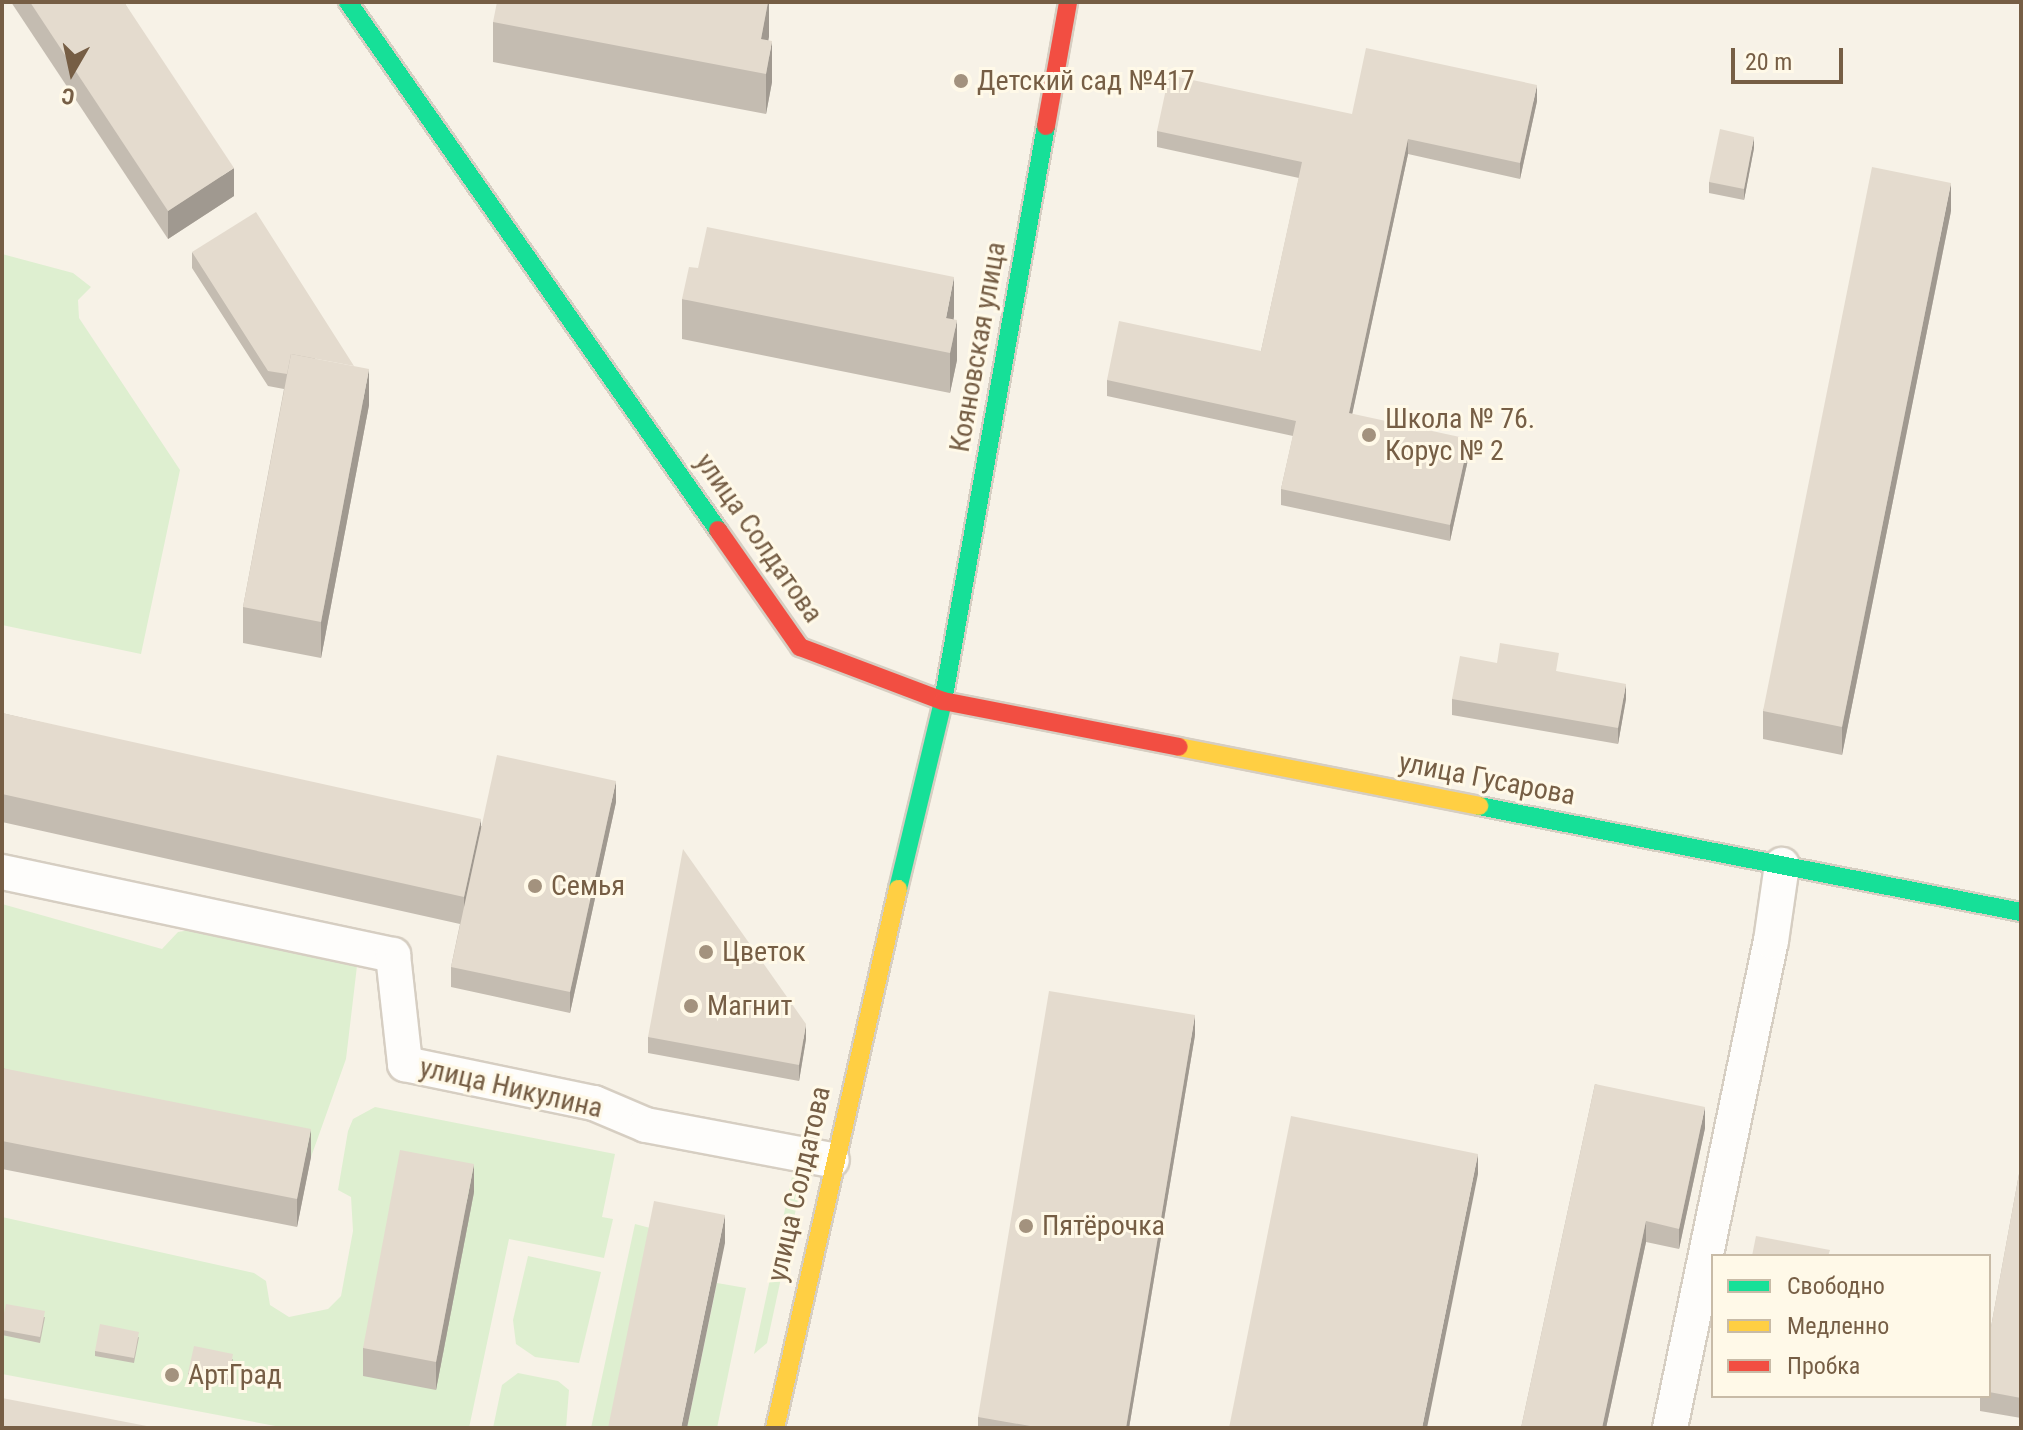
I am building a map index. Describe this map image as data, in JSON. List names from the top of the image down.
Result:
{
  "streets": {
    "street": [
      "Кояновская улица",
      "улица Солдатова",
      "улица Гусарова",
      "улица Никулина"
    ]
  },
  "crossings": [
    ["Кояновская улица", "улица Солдатова"],
    ["Кояновская улица", "улица Гусарова"],
    ["улица Солдатова", "улица Гусарова"],
    ["улица Солдатова", "улица Никулина"]
  ],
  "places": [
    "Детский сад №417",
    "Школа № 76. Корус № 2",
    "Семья",
    "Цветок",
    "Магнит",
    "Пятёрочка",
    "АртГрад"
  ],
  "legend": ["Свободно", "Медленно", "Пробка"],
  "scale_bar": "20 m",
  "north": "bottom"
}
